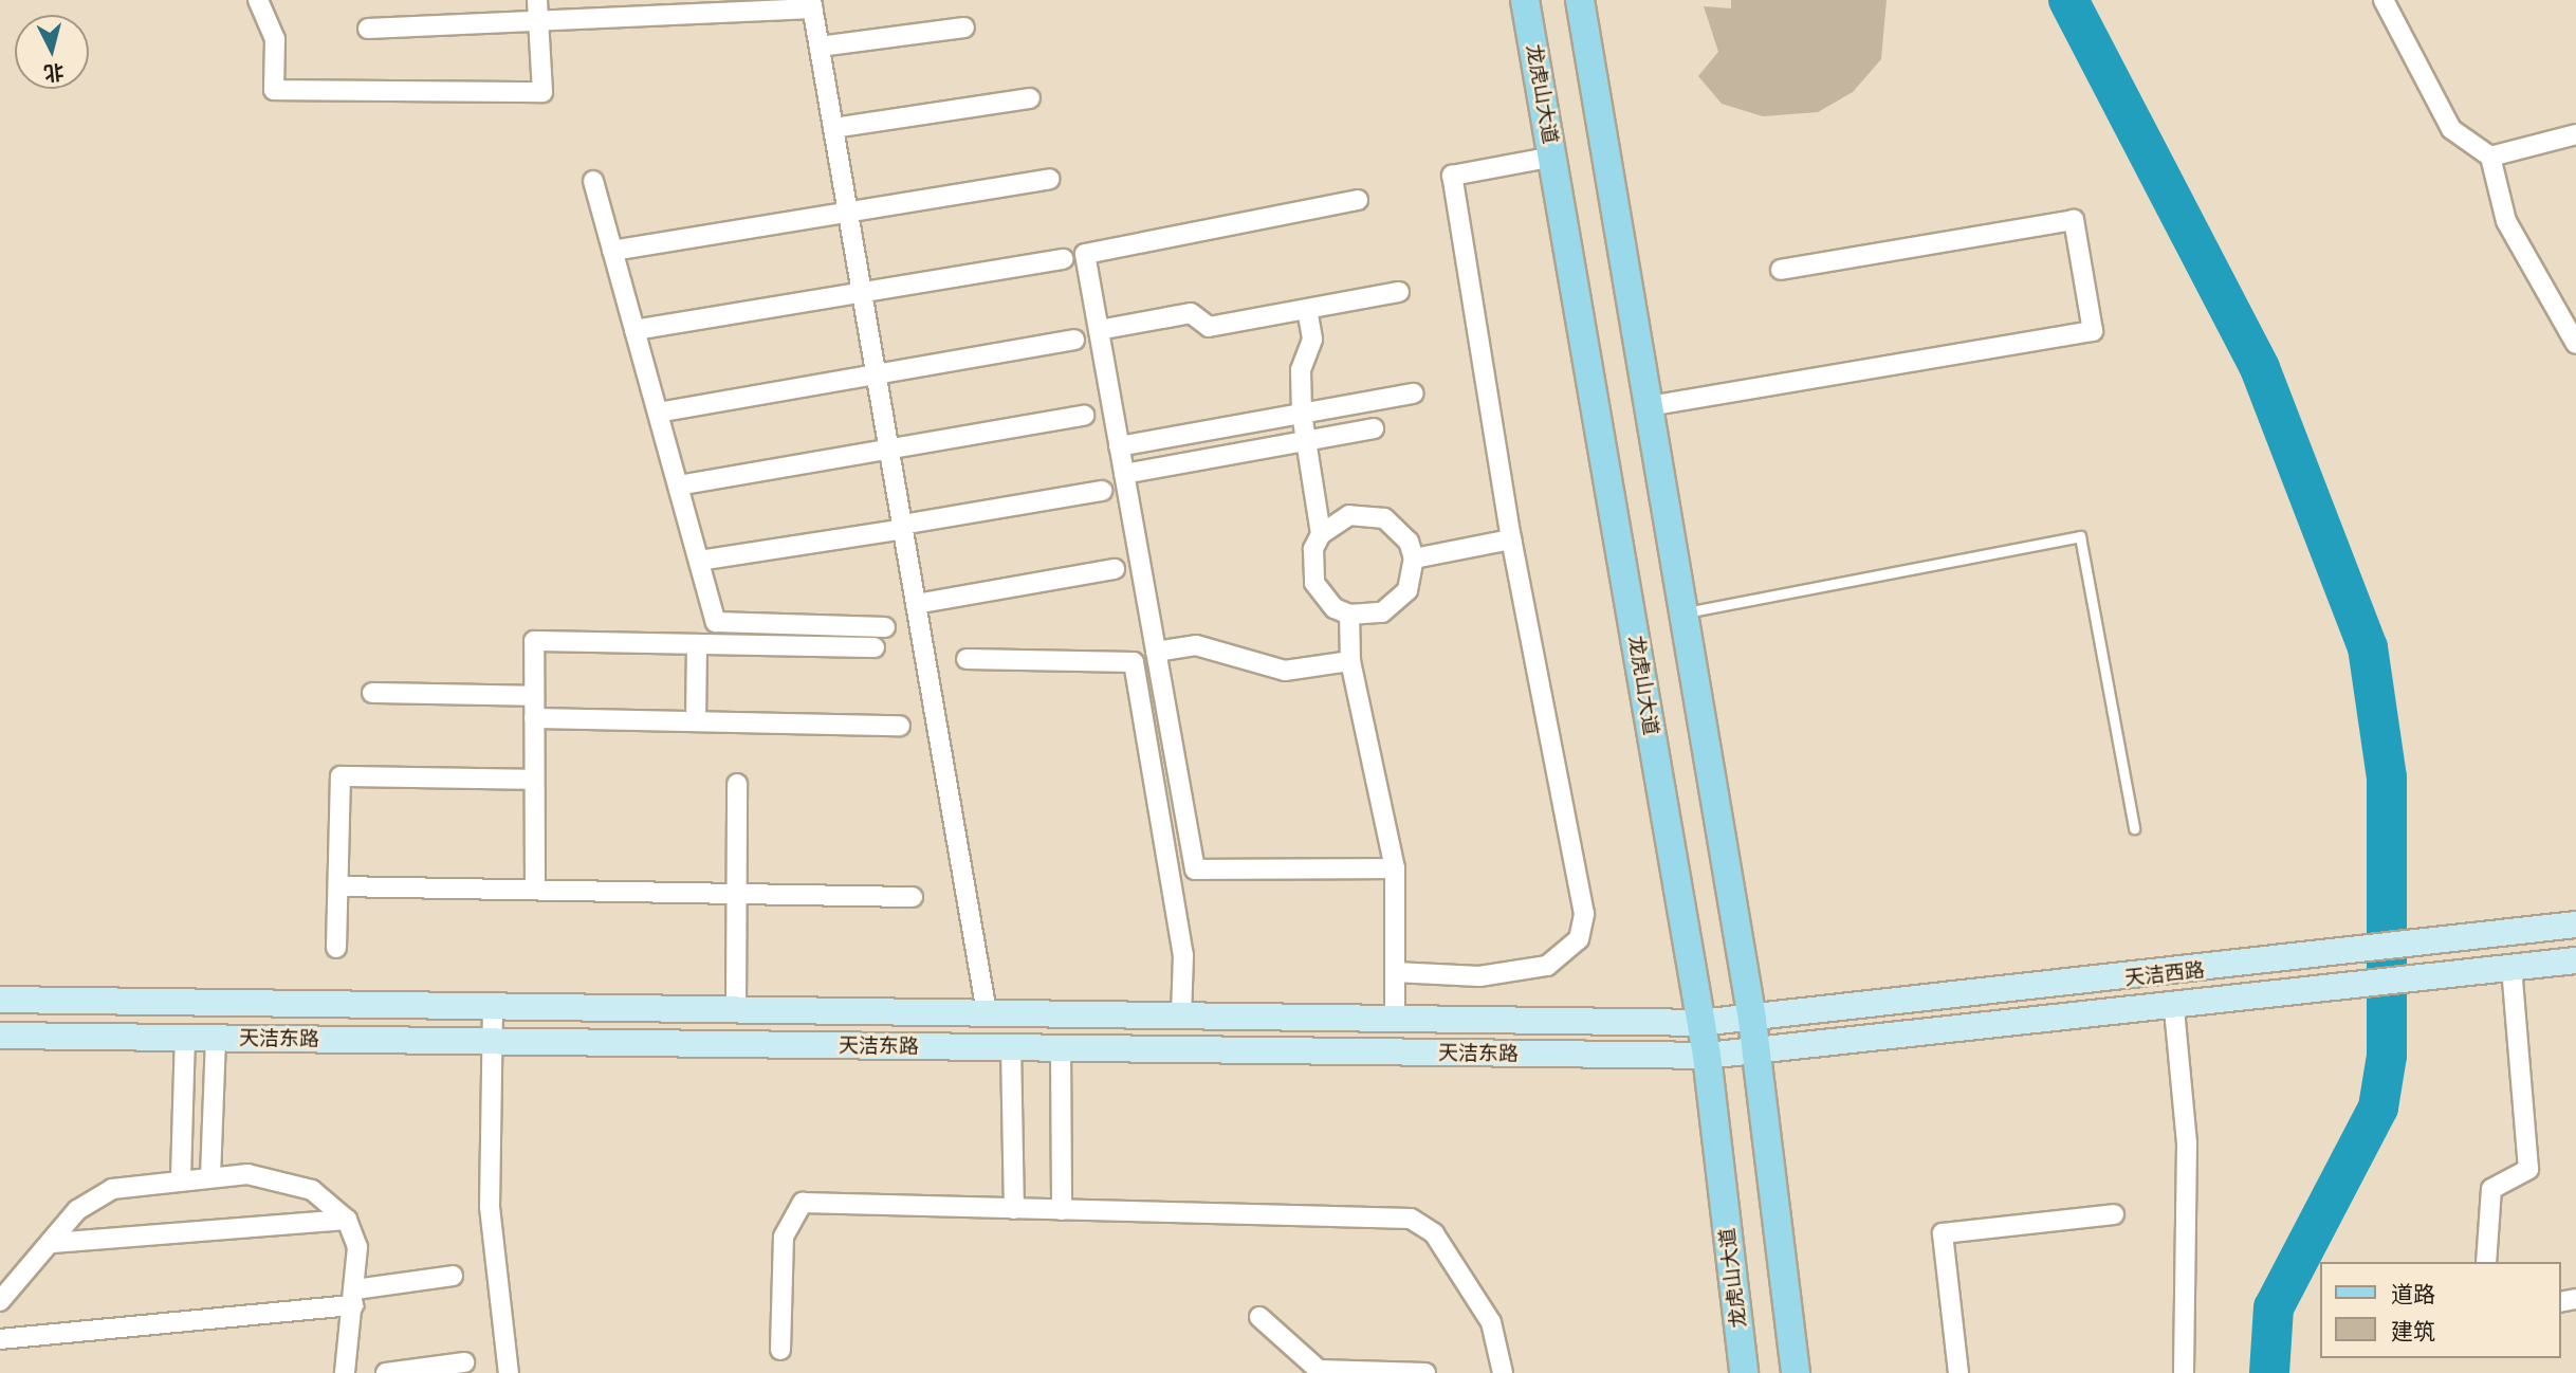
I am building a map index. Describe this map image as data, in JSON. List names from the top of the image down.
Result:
{
  "streets": {
    "main road": ["龙虎山大道", "天洁西路", "天洁东路"]
  },
  "crossings": [
    ["龙虎山大道", "天洁东路"],
    ["天洁西路", "天洁东路"]
  ],
  "legend": ["道路", "建筑"],
  "north": "bottom"
}
